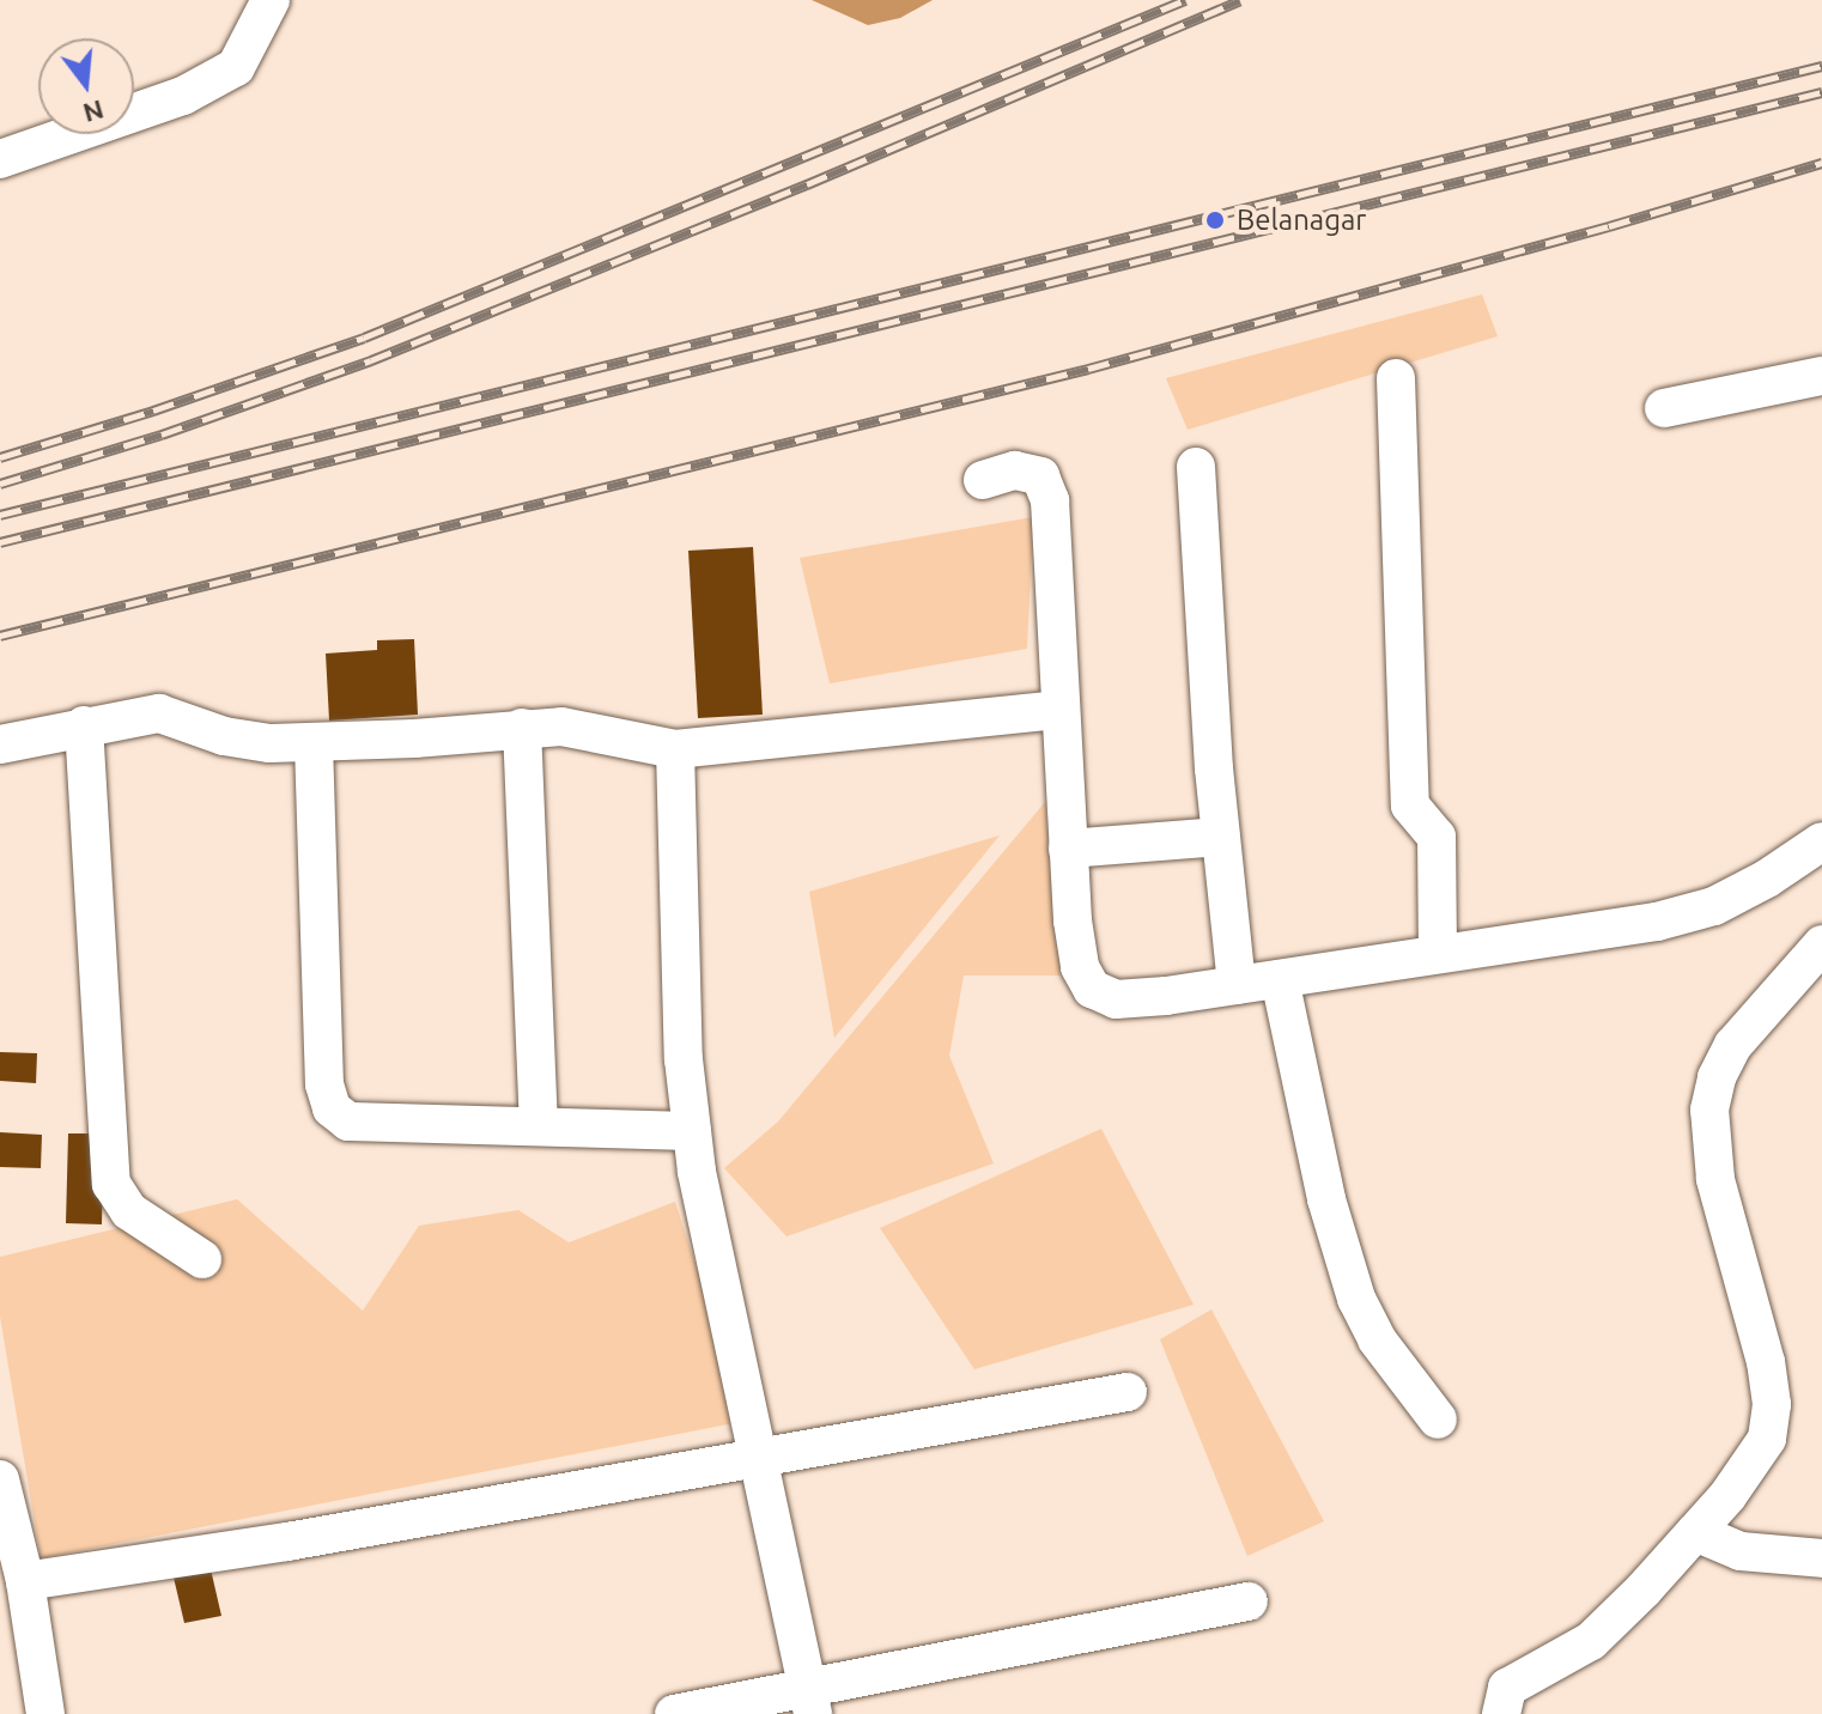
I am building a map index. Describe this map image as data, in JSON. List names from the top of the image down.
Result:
{
  "places": ["Belanagar"],
  "north": "bottom"
}
